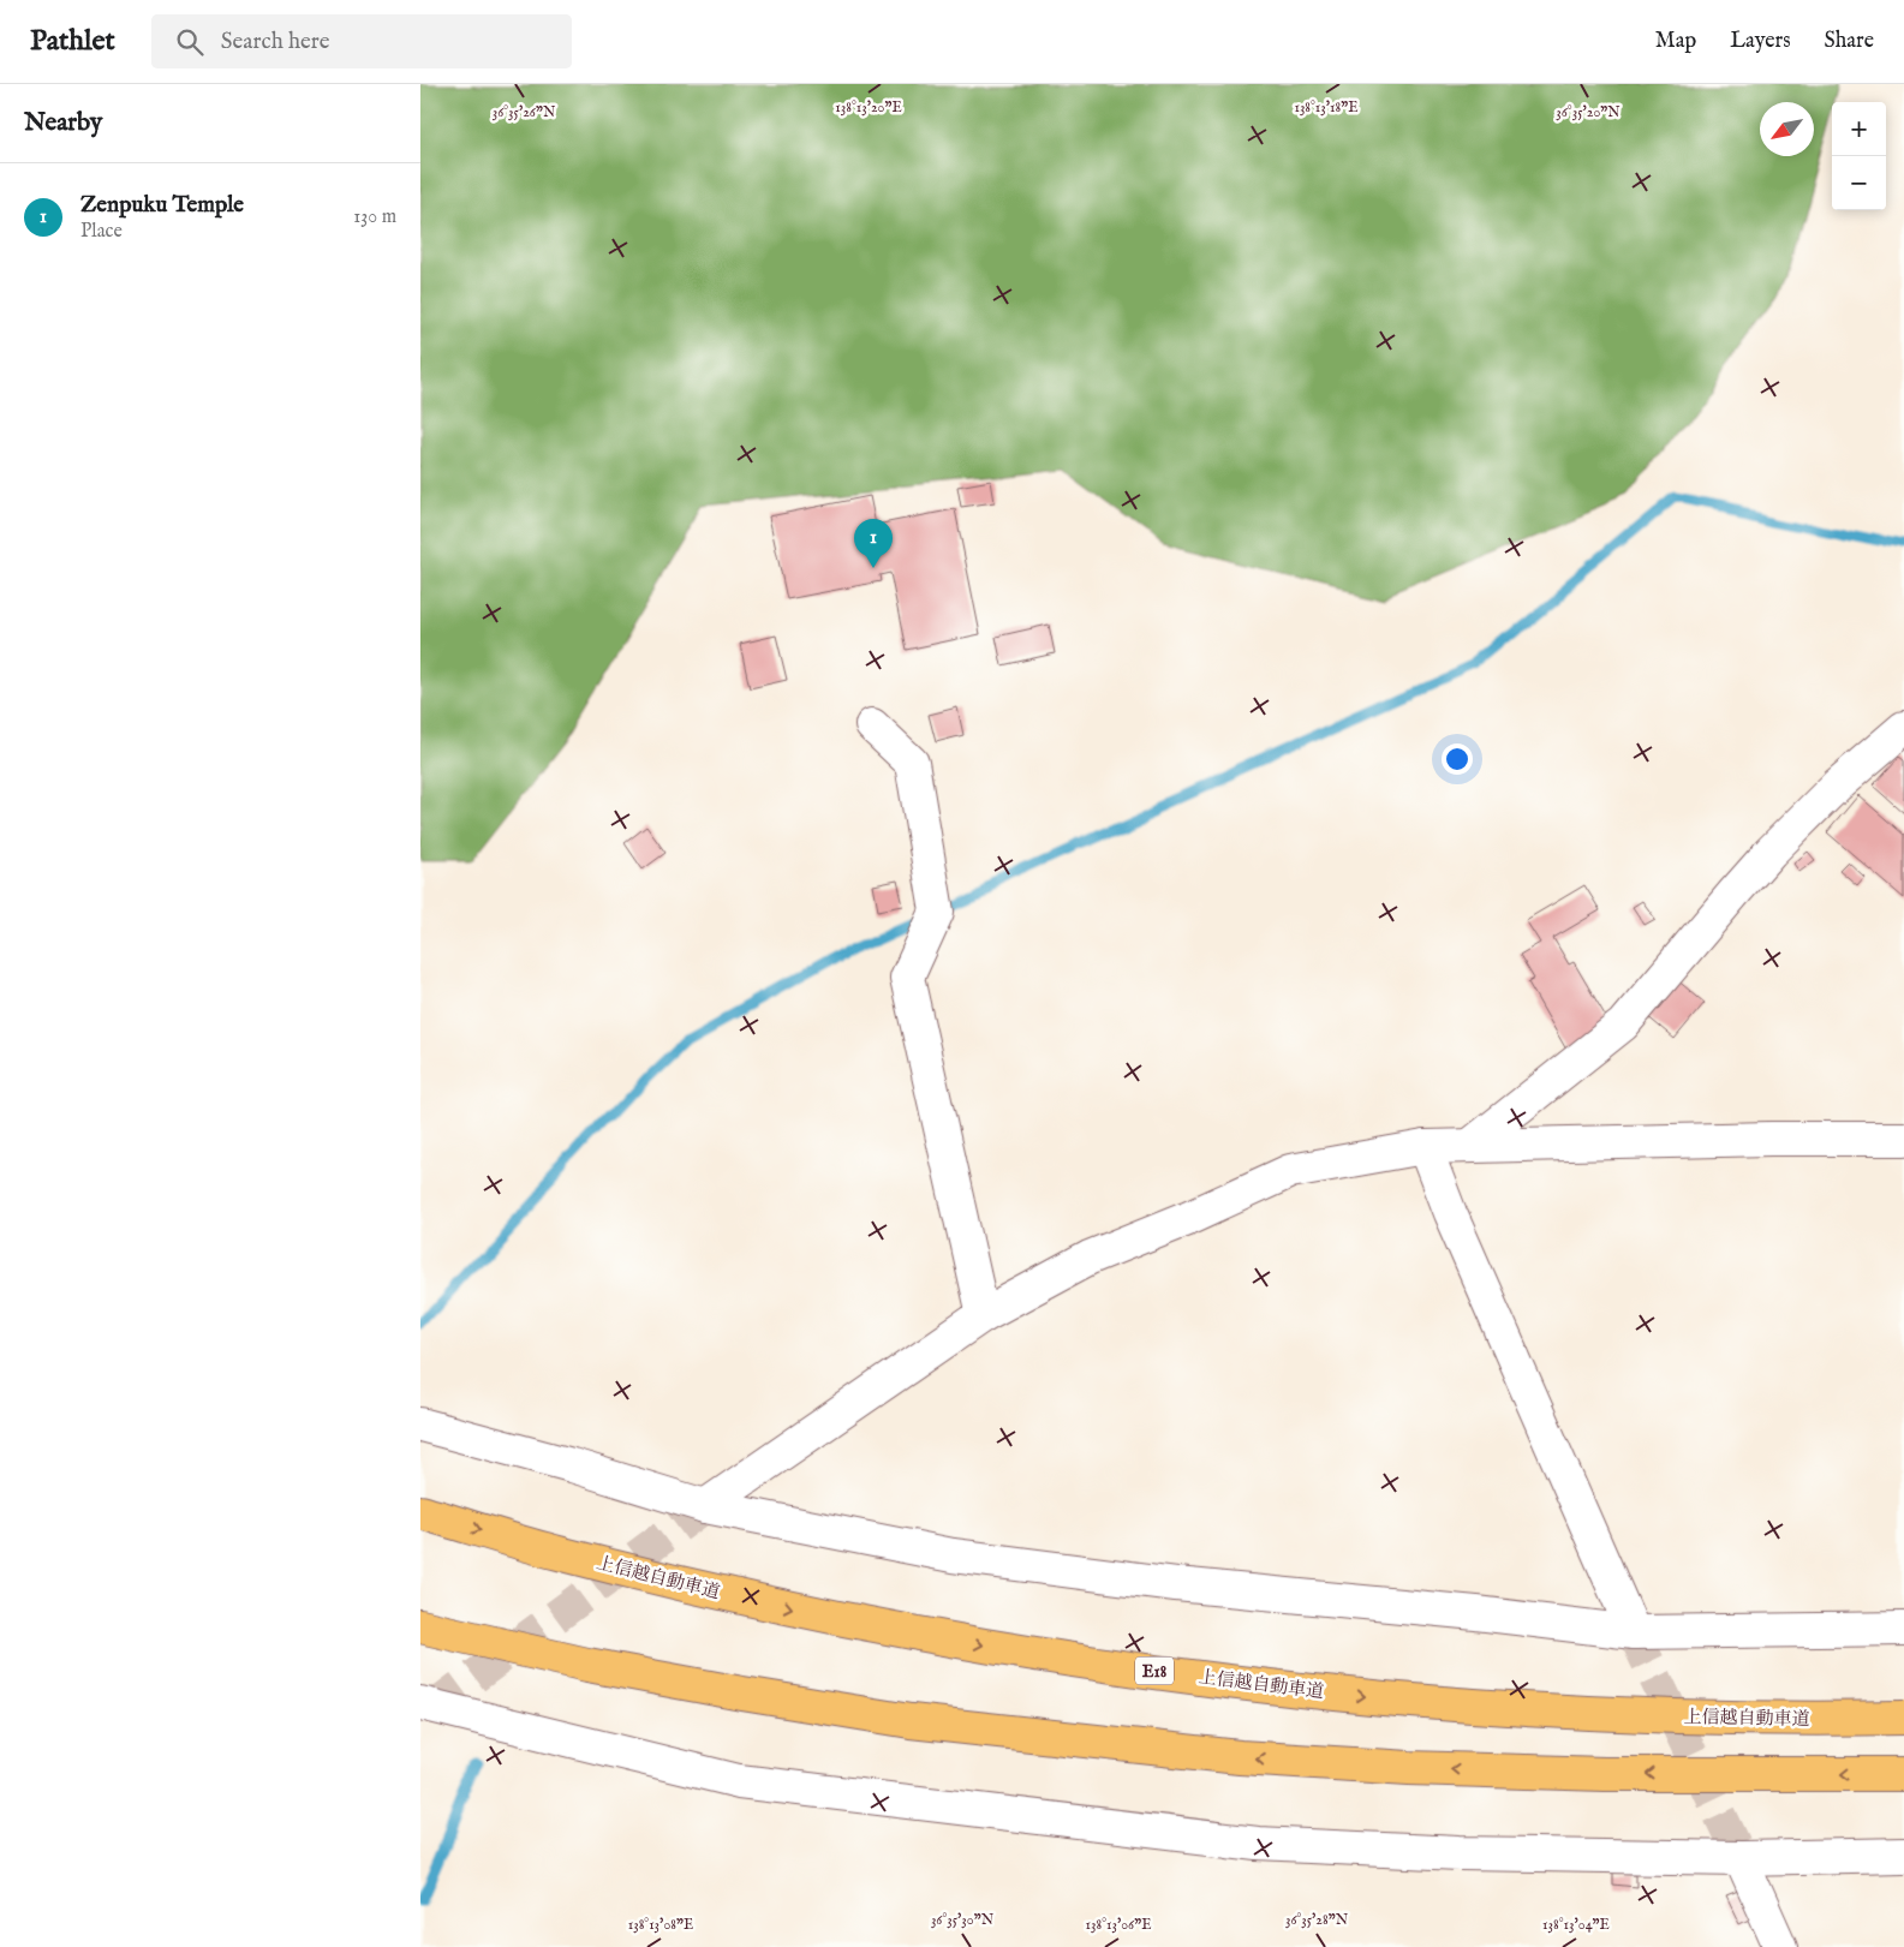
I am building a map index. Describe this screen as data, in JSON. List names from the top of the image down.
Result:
{
  "streets": {
    "highway": ["上信越自動車道", "E18"]
  },
  "north": "bottom left",
  "page": {
    "header": "Pathlet",
    "search": "Search here",
    "nav": ["Map", "Layers", "Share"],
    "heading": "Nearby",
    "map_buttons": ["+", "−"],
    "list": [
      {
        "mark": "1",
        "name": "Zenpuku Temple",
        "note": "Place",
        "value": "130 m"
      }
    ],
    "pins": "1"
  },
  "coordinates": [
    "138°13'20\"E",
    "138°13'18\"E",
    "36°35'20\"N",
    "36°35'26\"N",
    "36°35'30\"N",
    "36°35'28\"N",
    "138°13'08\"E",
    "138°13'06\"E",
    "138°13'04\"E"
  ]
}
